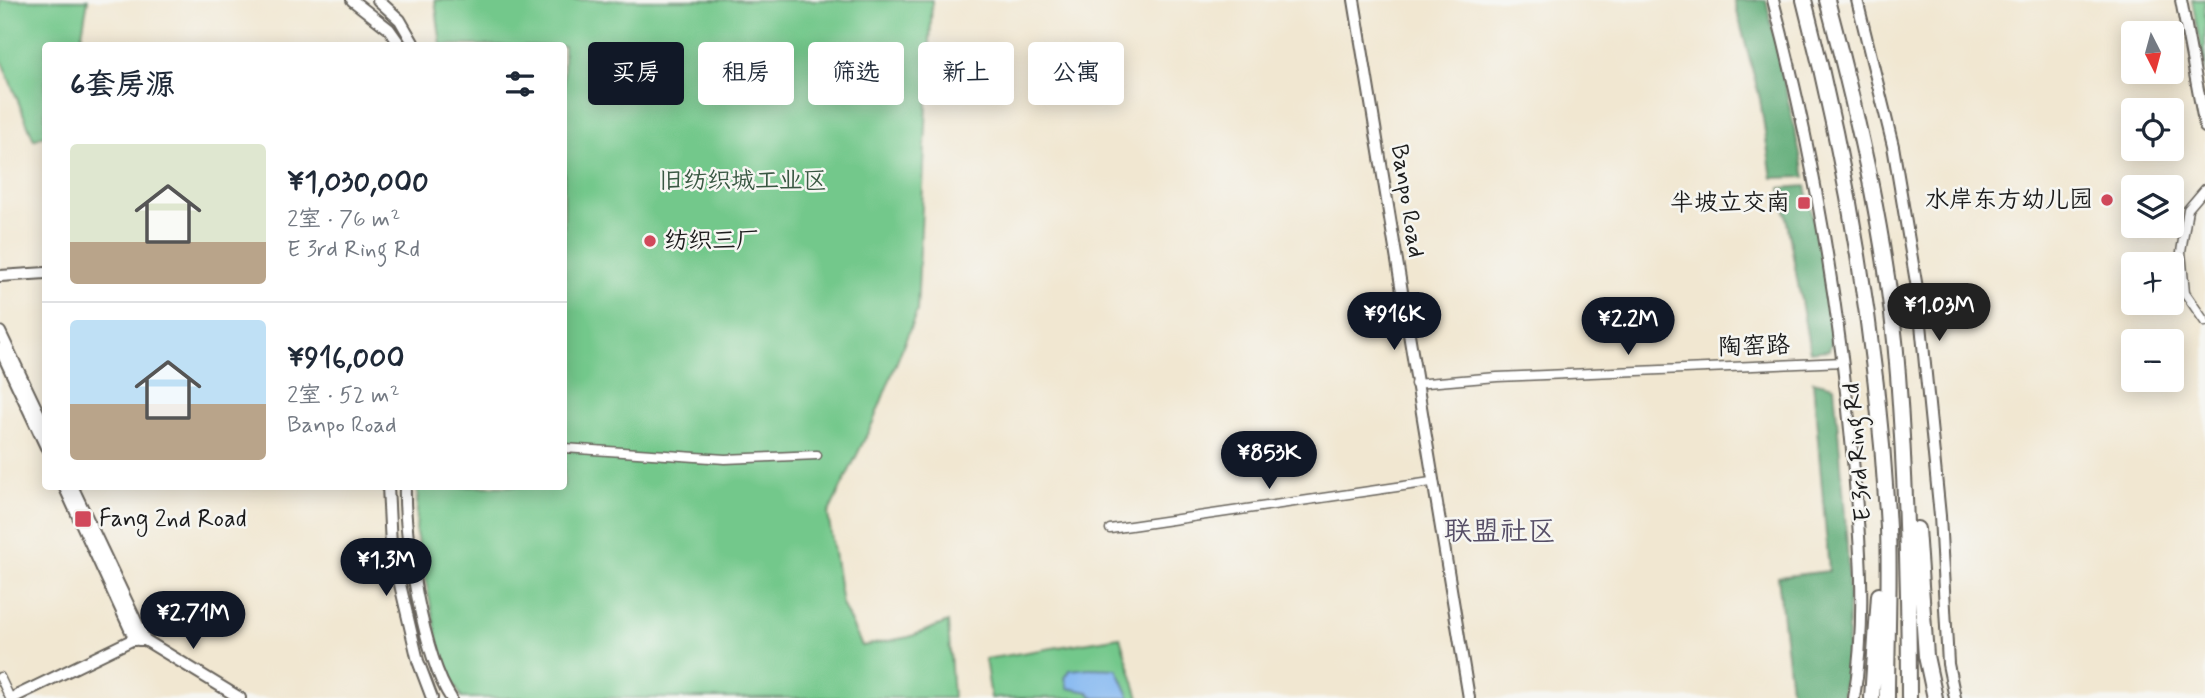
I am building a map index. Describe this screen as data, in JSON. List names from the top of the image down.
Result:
{
  "streets": {
    "highway": ["E 3rd Ring Rd"],
    "main road": ["Banpo Road"],
    "street": ["陶窑路"]
  },
  "crossings": [
    ["Banpo Road", "陶窑路"]
  ],
  "districts": ["联盟社区"],
  "parks": ["旧纺织城工业区"],
  "places": {
    "other": ["水岸东方幼儿园", "纺织三厂"],
    "transit": ["半坡立交南", "Fang 2nd Road"]
  },
  "north": "bottom",
  "page": {
    "map_buttons": ["+", "−"],
    "chip": [
      "买房",
      "租房",
      "筛选",
      "新上",
      "公寓"
    ],
    "heading": "6套房源",
    "list": [
      {
        "name": "¥1,030,000",
        "note": "2室 · 76 m² · E 3rd Ring Rd"
      },
      {
        "name": "¥916,000",
        "note": "2室 · 52 m² · Banpo Road"
      }
    ],
    "price": [
      "¥1.03M",
      "¥916K",
      "¥2.2M",
      "¥853K",
      "¥1.3M",
      "¥2.71M"
    ]
  }
}
